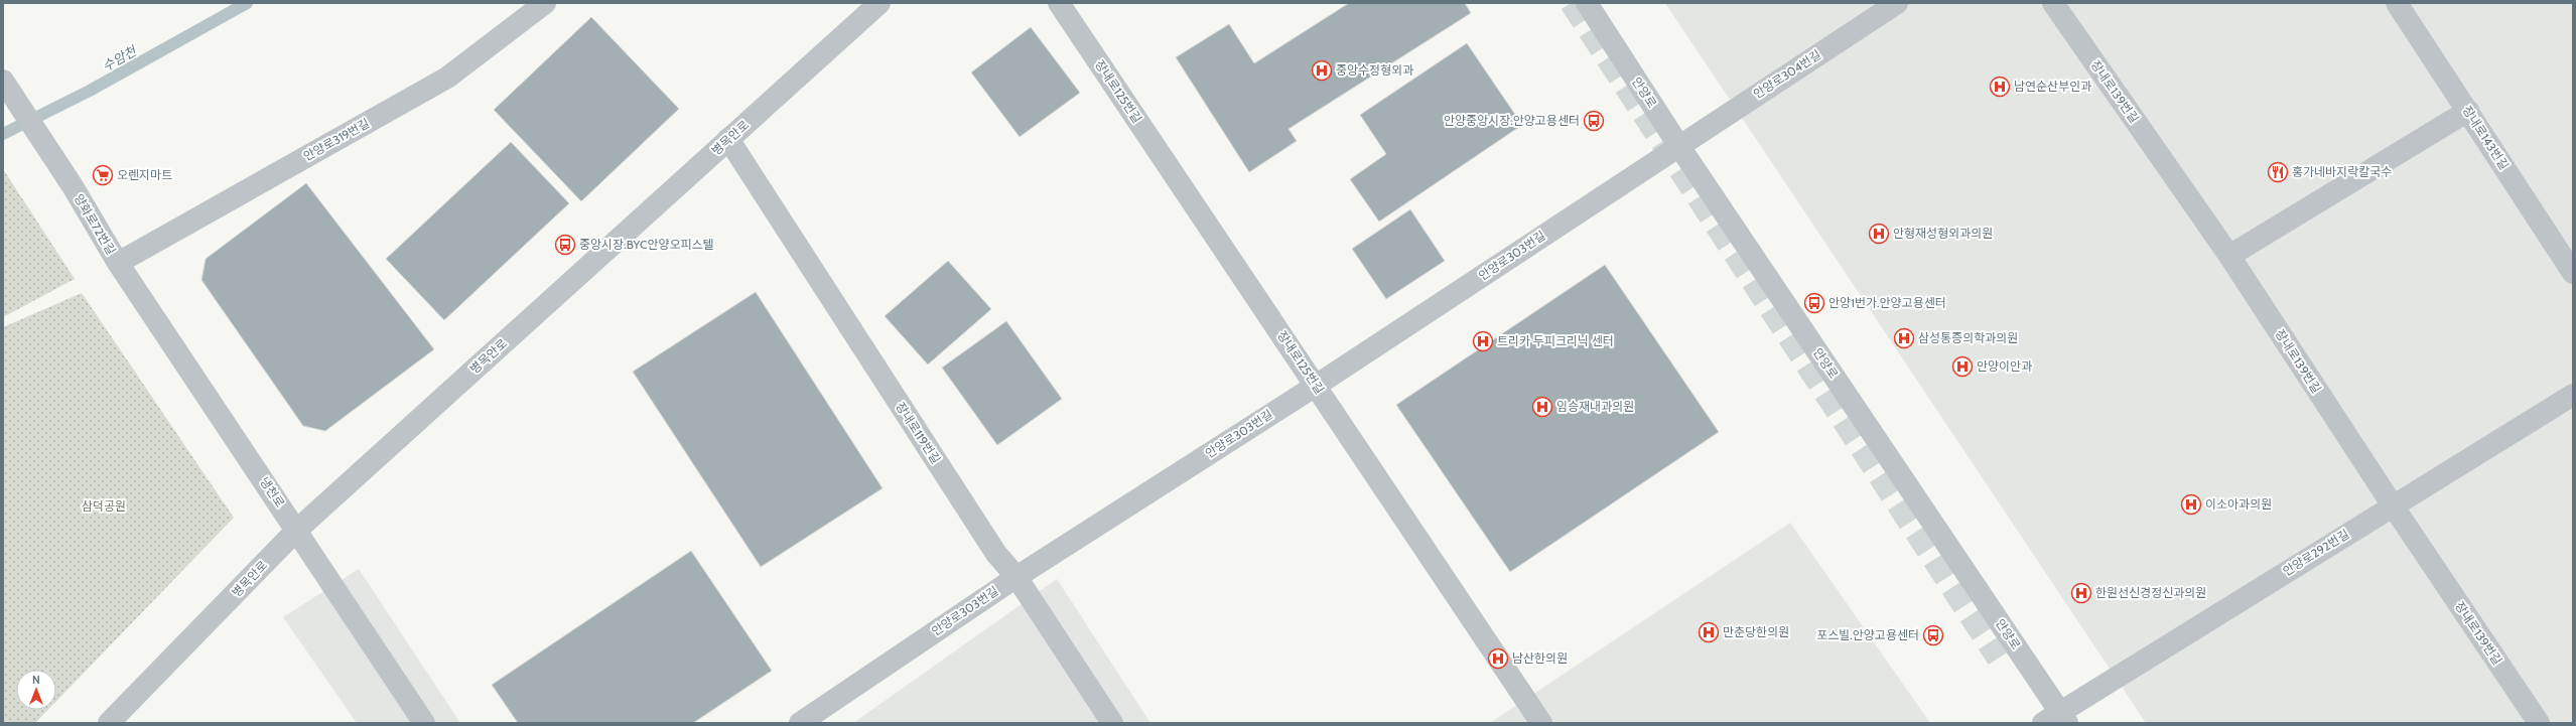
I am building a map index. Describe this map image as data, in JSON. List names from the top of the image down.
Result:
{
  "streets": {
    "street": [
      "안양로304번길",
      "장내로125번길",
      "장내로139번길",
      "안양로",
      "병목안로",
      "장내로143번길",
      "안양로319번길",
      "양화로72번길",
      "안양로303번길",
      "장내로119번길",
      "냉천로",
      "안양로292번길"
    ]
  },
  "crossings": [
    ["안양로304번길", "안양로"],
    ["안양로304번길", "안양로303번길"],
    ["장내로125번길", "안양로303번길"],
    ["장내로139번길", "안양로292번길"],
    ["안양로", "안양로303번길"],
    ["안양로", "안양로292번길"],
    ["병목안로", "장내로119번길"],
    ["병목안로", "냉천로"],
    ["안양로319번길", "양화로72번길"],
    ["안양로319번길", "냉천로"],
    ["양화로72번길", "냉천로"],
    ["안양로303번길", "장내로119번길"]
  ],
  "water": ["수암천"],
  "parks": ["삼덕공원"],
  "places": {
    "hospital": [
      "중앙수정형외과",
      "남연순산부인과",
      "안형재성형외과의원",
      "삼성통증의학과의원",
      "트리카 두피크리닉 센터",
      "안양이안과",
      "임승재내과의원",
      "이소아과의원",
      "한원선신경정신과의원",
      "만춘당한의원",
      "남산한의원"
    ],
    "bus stop": [
      "안양중앙시장.안양고용센터",
      "중앙시장.BYC안양오피스텔",
      "안양1번가.안양고용센터",
      "포스빌.안양고용센터"
    ],
    "restaurant": ["홍가네바지락칼국수"],
    "supermarket": ["오렌지마트"]
  },
  "north": "top"
}
